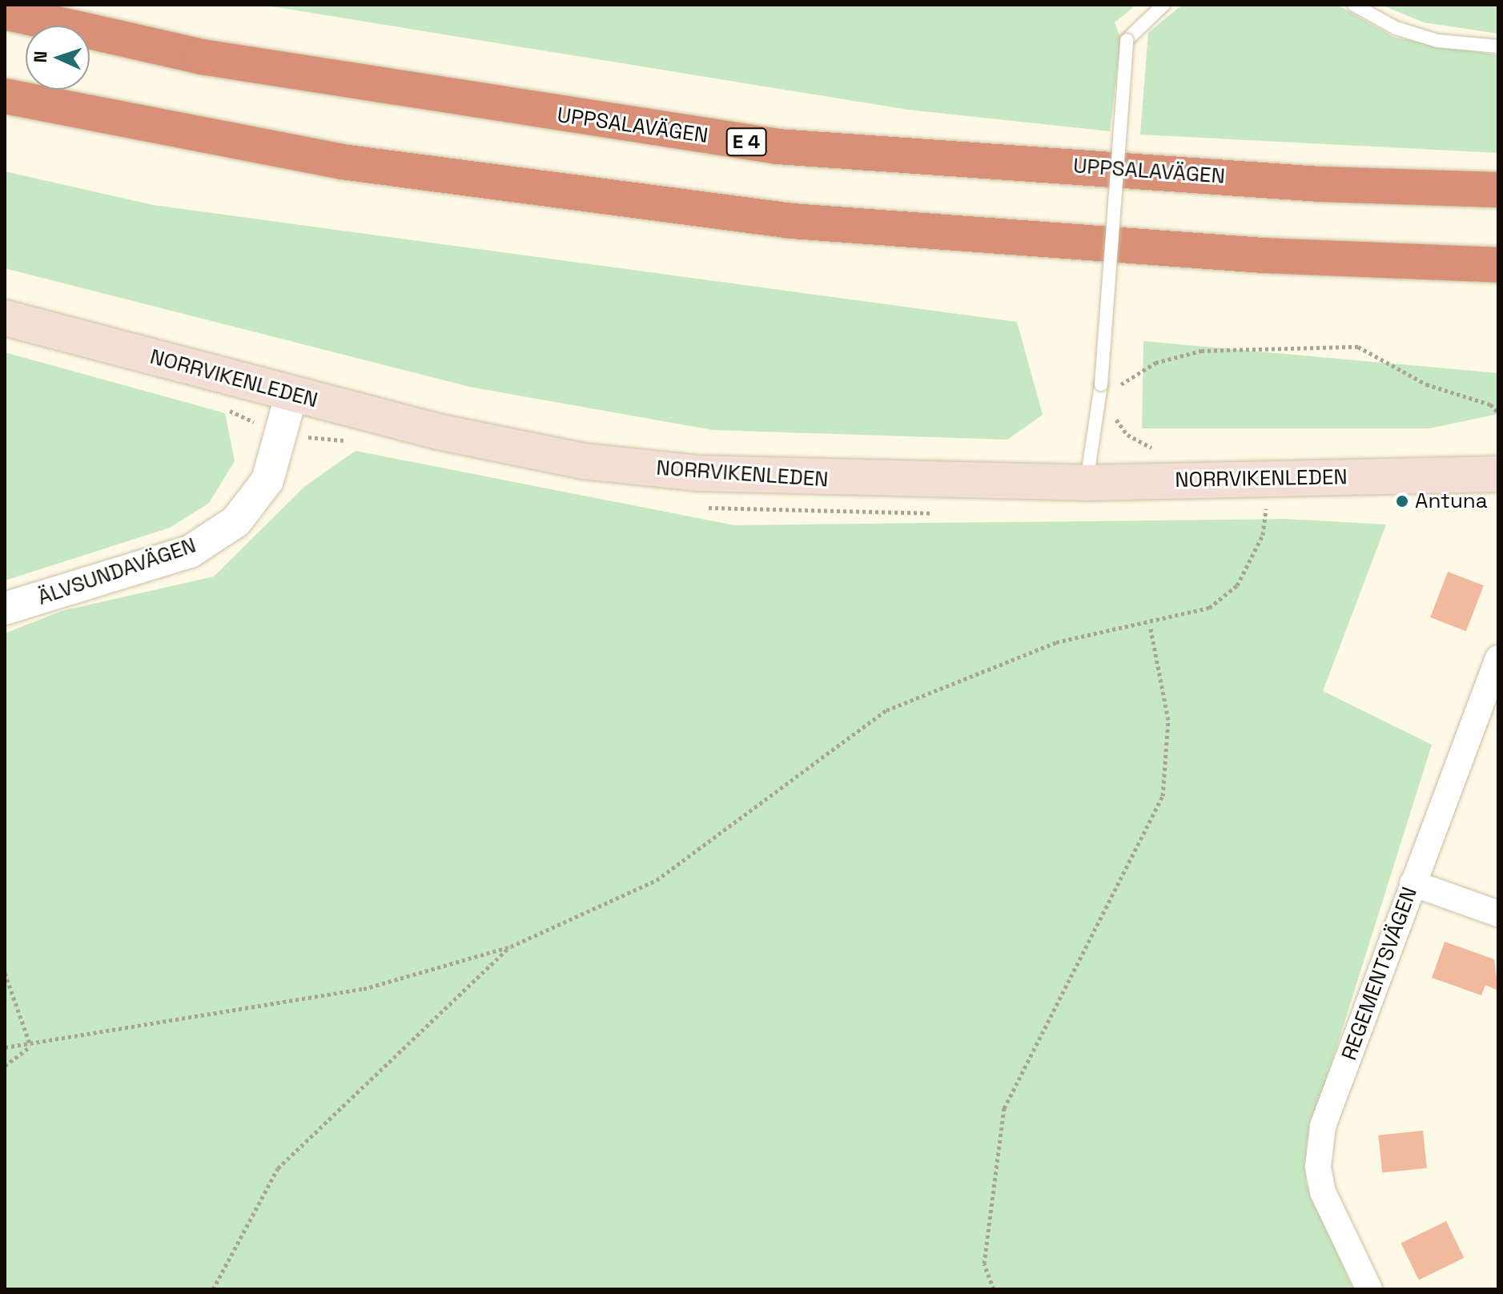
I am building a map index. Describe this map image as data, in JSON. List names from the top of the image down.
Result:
{
  "streets": {
    "highway": ["UPPSALAVÄGEN", "E 4"],
    "main road": ["NORRVIKENLEDEN"],
    "street": ["ÄLVSUNDAVÄGEN", "REGEMENTSVÄGEN"]
  },
  "crossings": [
    ["NORRVIKENLEDEN", "ÄLVSUNDAVÄGEN"]
  ],
  "places": ["Antuna"],
  "north": "left"
}
